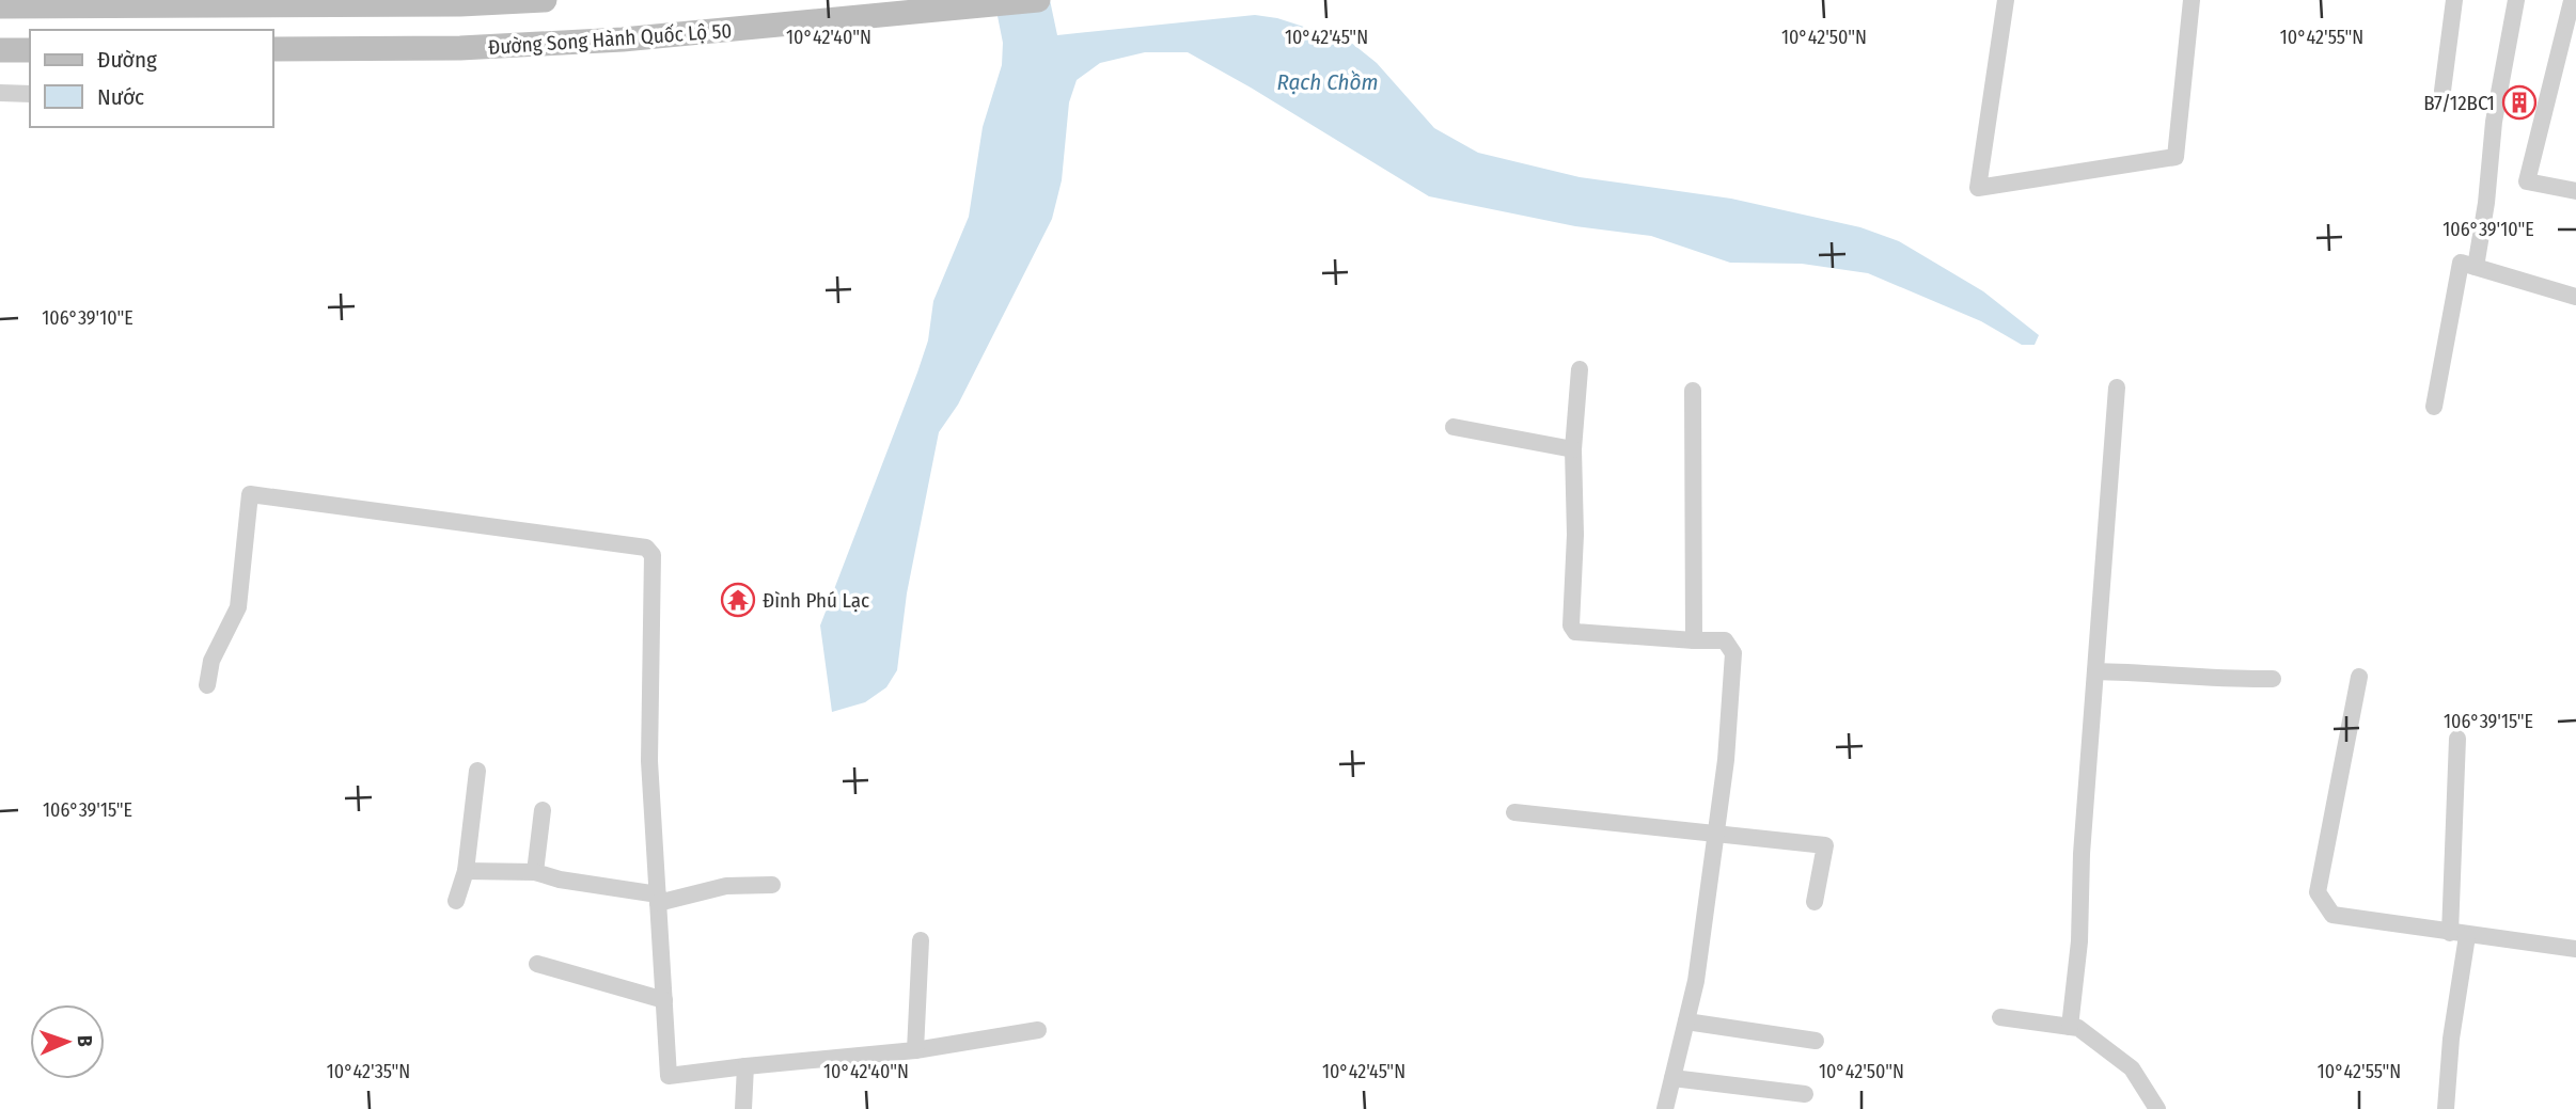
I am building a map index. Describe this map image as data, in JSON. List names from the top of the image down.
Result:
{
  "streets": {
    "main road": ["Đường Song Hành Quốc Lộ 50"]
  },
  "water": ["Rạch Chồm"],
  "places": {
    "building": ["B7/12BC1"],
    "temple": ["Đình Phú Lạc"]
  },
  "legend": ["Đường", "Nước"],
  "north": "right",
  "coordinates": [
    "10°42'40\"N",
    "10°42'45\"N",
    "10°42'50\"N",
    "10°42'55\"N",
    "106°39'10\"E",
    "106°39'15\"E",
    "10°42'35\"N"
  ]
}
